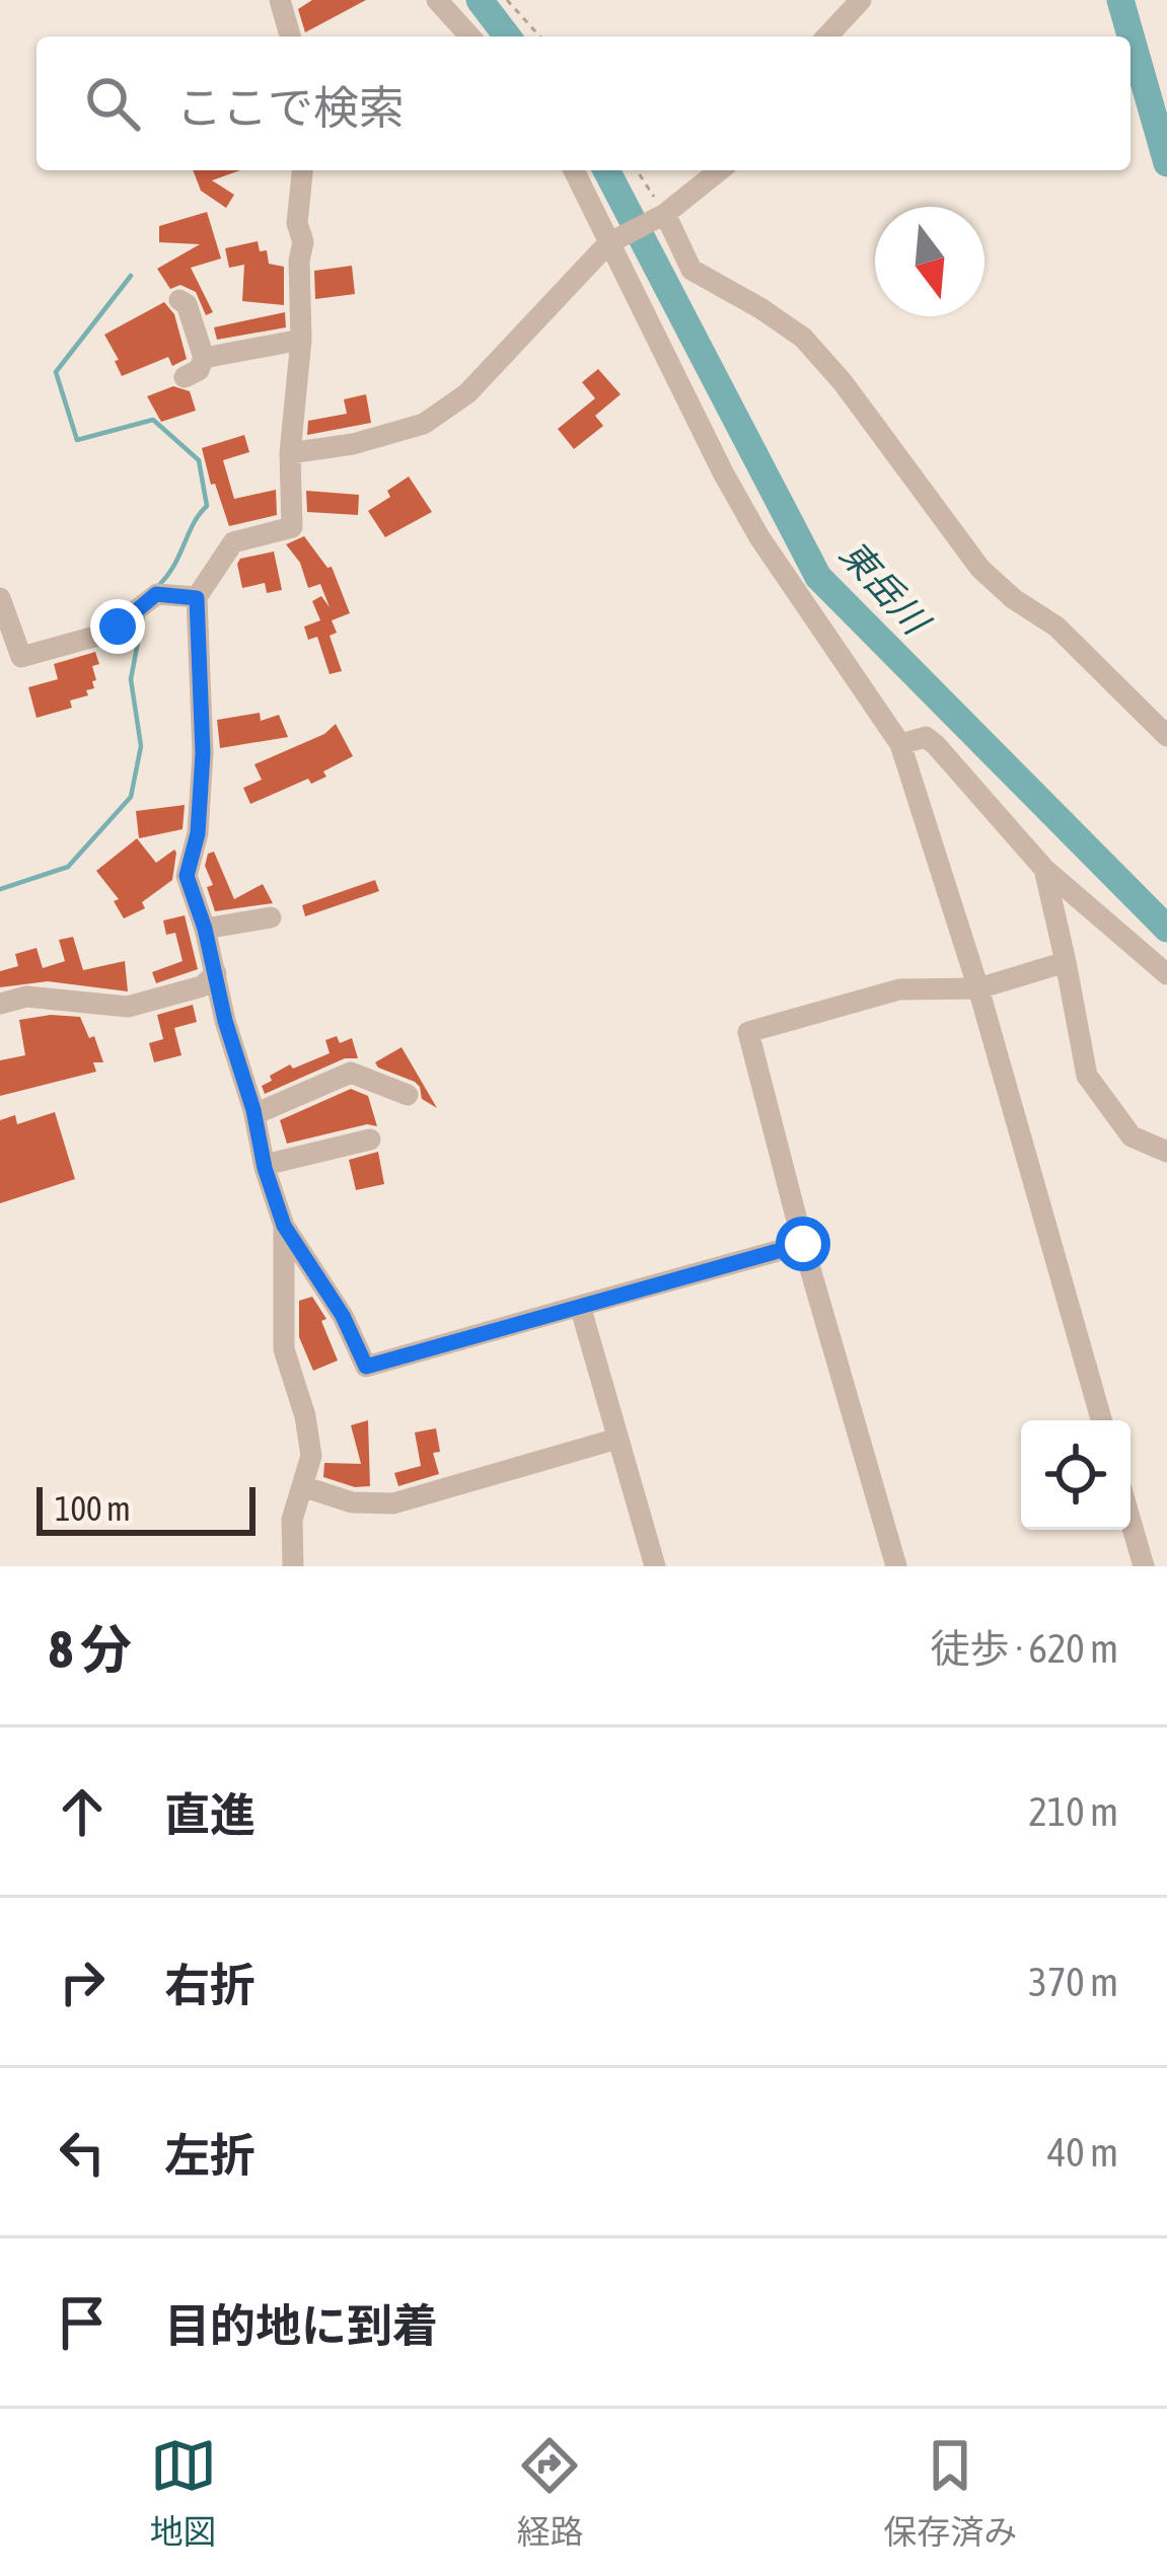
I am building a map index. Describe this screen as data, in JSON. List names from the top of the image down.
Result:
{
  "water": ["東岳川"],
  "scale_bar": "100 m",
  "north": "bottom",
  "page": {
    "search": "ここで検索",
    "scale": "100 m",
    "heading": ["8 分", "徒歩 · 620 m"],
    "list": [
      ["直進", "210 m"],
      ["右折", "370 m"],
      ["左折", "40 m"],
      "目的地に到着"
    ],
    "nav": ["地図", "経路", "保存済み"]
  }
}
